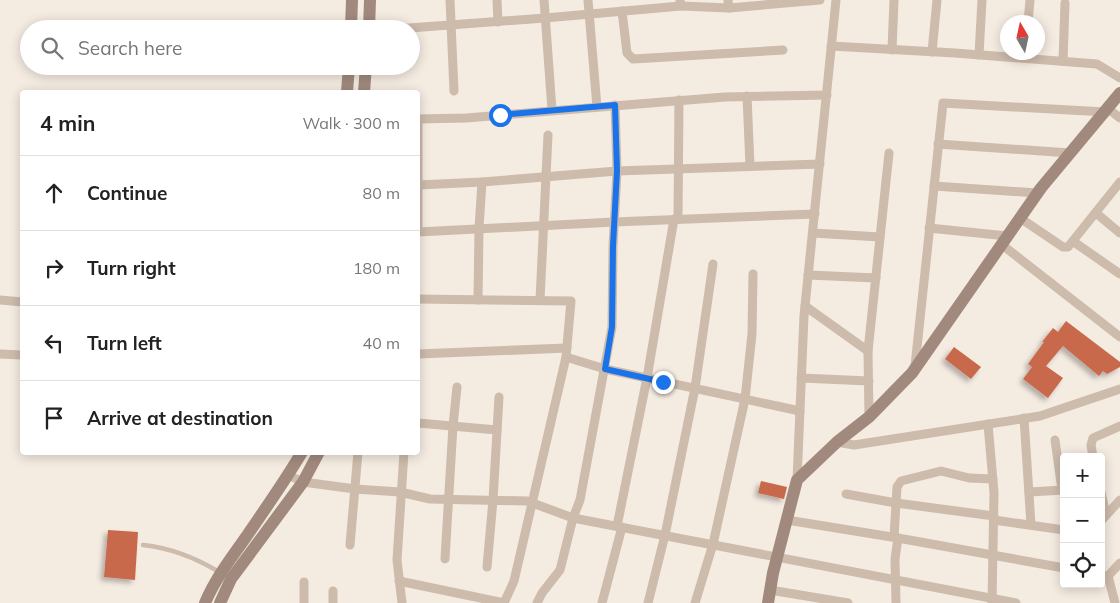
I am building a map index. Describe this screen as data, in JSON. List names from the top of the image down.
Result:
{
  "north": "top",
  "page": {
    "search": "Search here",
    "heading": ["4 min", "Walk · 300 m"],
    "list": [
      ["Continue", "80 m"],
      ["Turn right", "180 m"],
      ["Turn left", "40 m"],
      "Arrive at destination"
    ],
    "map_buttons": ["+", "−"]
  }
}
